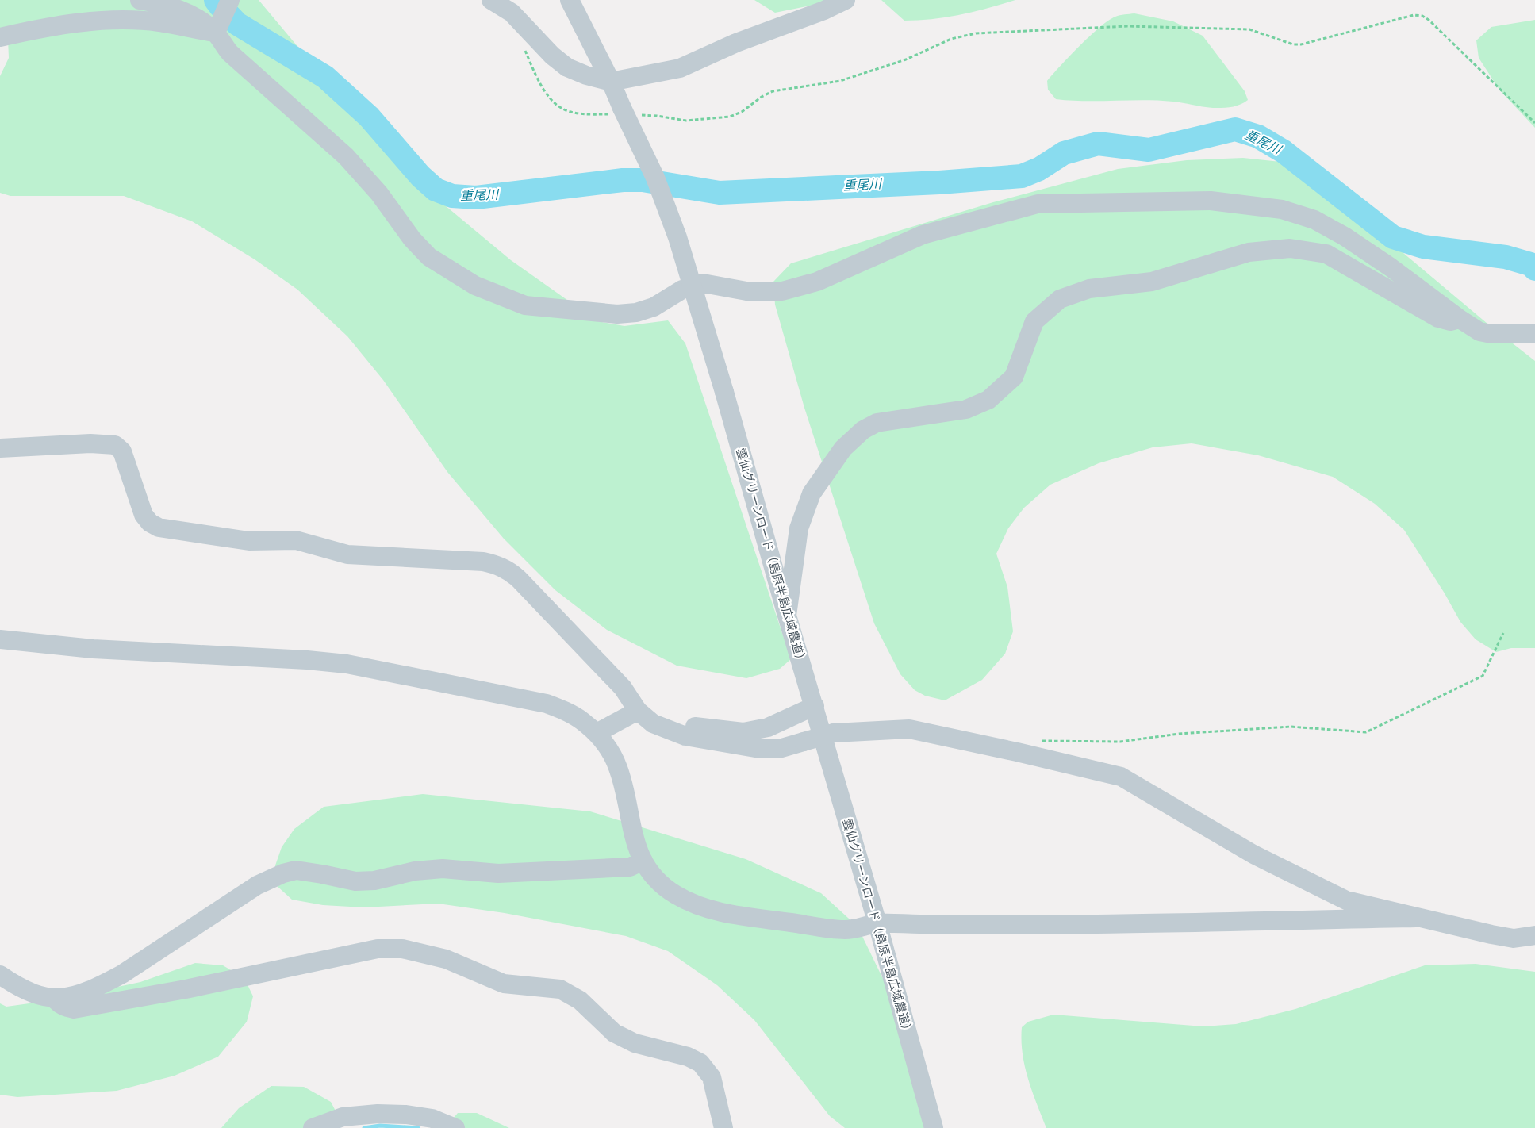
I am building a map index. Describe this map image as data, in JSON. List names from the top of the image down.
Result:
{
  "streets": {
    "street": ["雲仙グリーンロード（島原半島広域農道）"]
  },
  "water": ["重尾川"]
}
